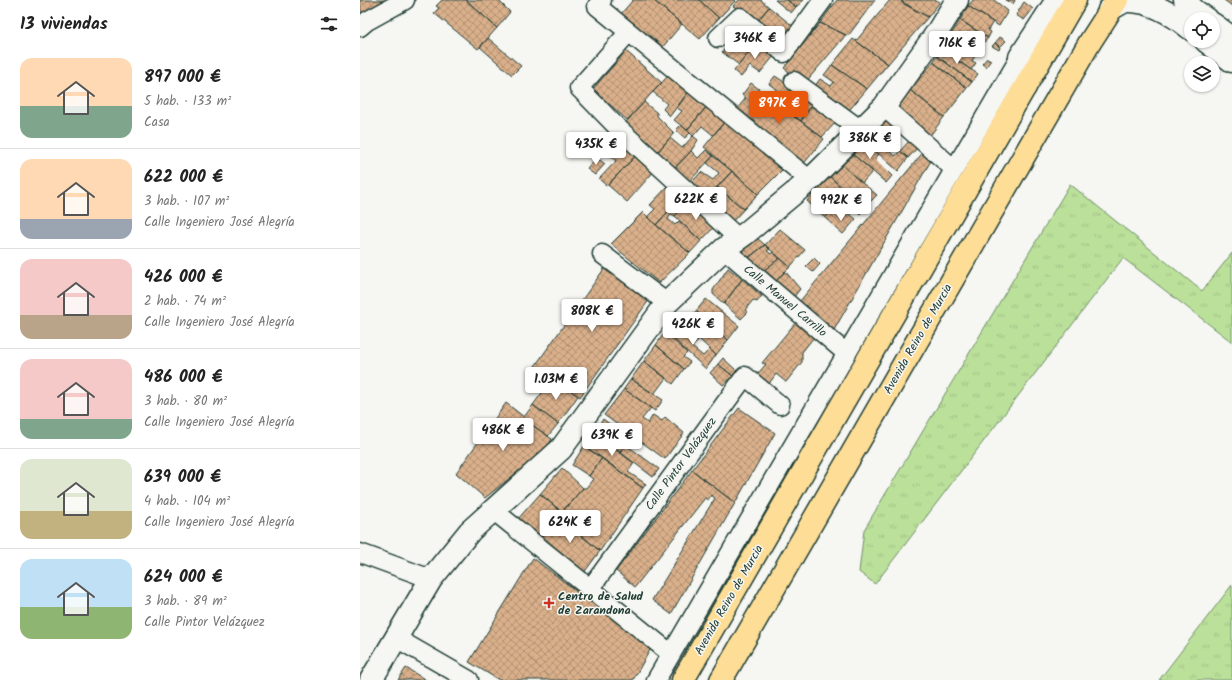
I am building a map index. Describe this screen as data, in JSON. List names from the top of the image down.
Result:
{
  "streets": {
    "main road": ["Avenida Reino de Murcia"],
    "street": ["Calle Manuel Carrillo", "Calle Pintor Velázquez"]
  },
  "places": {
    "health": ["Centro de Salud de Zarandona"]
  },
  "page": {
    "heading": "13 viviendas",
    "price": [
      "346K €",
      "716K €",
      "897K €",
      "386K €",
      "435K €",
      "622K €",
      "992K €",
      "808K €",
      "426K €",
      "1.03M €",
      "486K €",
      "639K €",
      "624K €"
    ],
    "list": [
      {
        "name": "897 000 €",
        "note": "5 hab. · 133 m² · Casa"
      },
      {
        "name": "622 000 €",
        "note": "3 hab. · 107 m² · Calle Ingeniero José Alegría"
      },
      {
        "name": "426 000 €",
        "note": "2 hab. · 74 m² · Calle Ingeniero José Alegría"
      },
      {
        "name": "486 000 €",
        "note": "3 hab. · 80 m² · Calle Ingeniero José Alegría"
      },
      {
        "name": "639 000 €",
        "note": "4 hab. · 104 m² · Calle Ingeniero José Alegría"
      },
      {
        "name": "624 000 €",
        "note": "3 hab. · 89 m² · Calle Pintor Velázquez"
      }
    ]
  }
}
